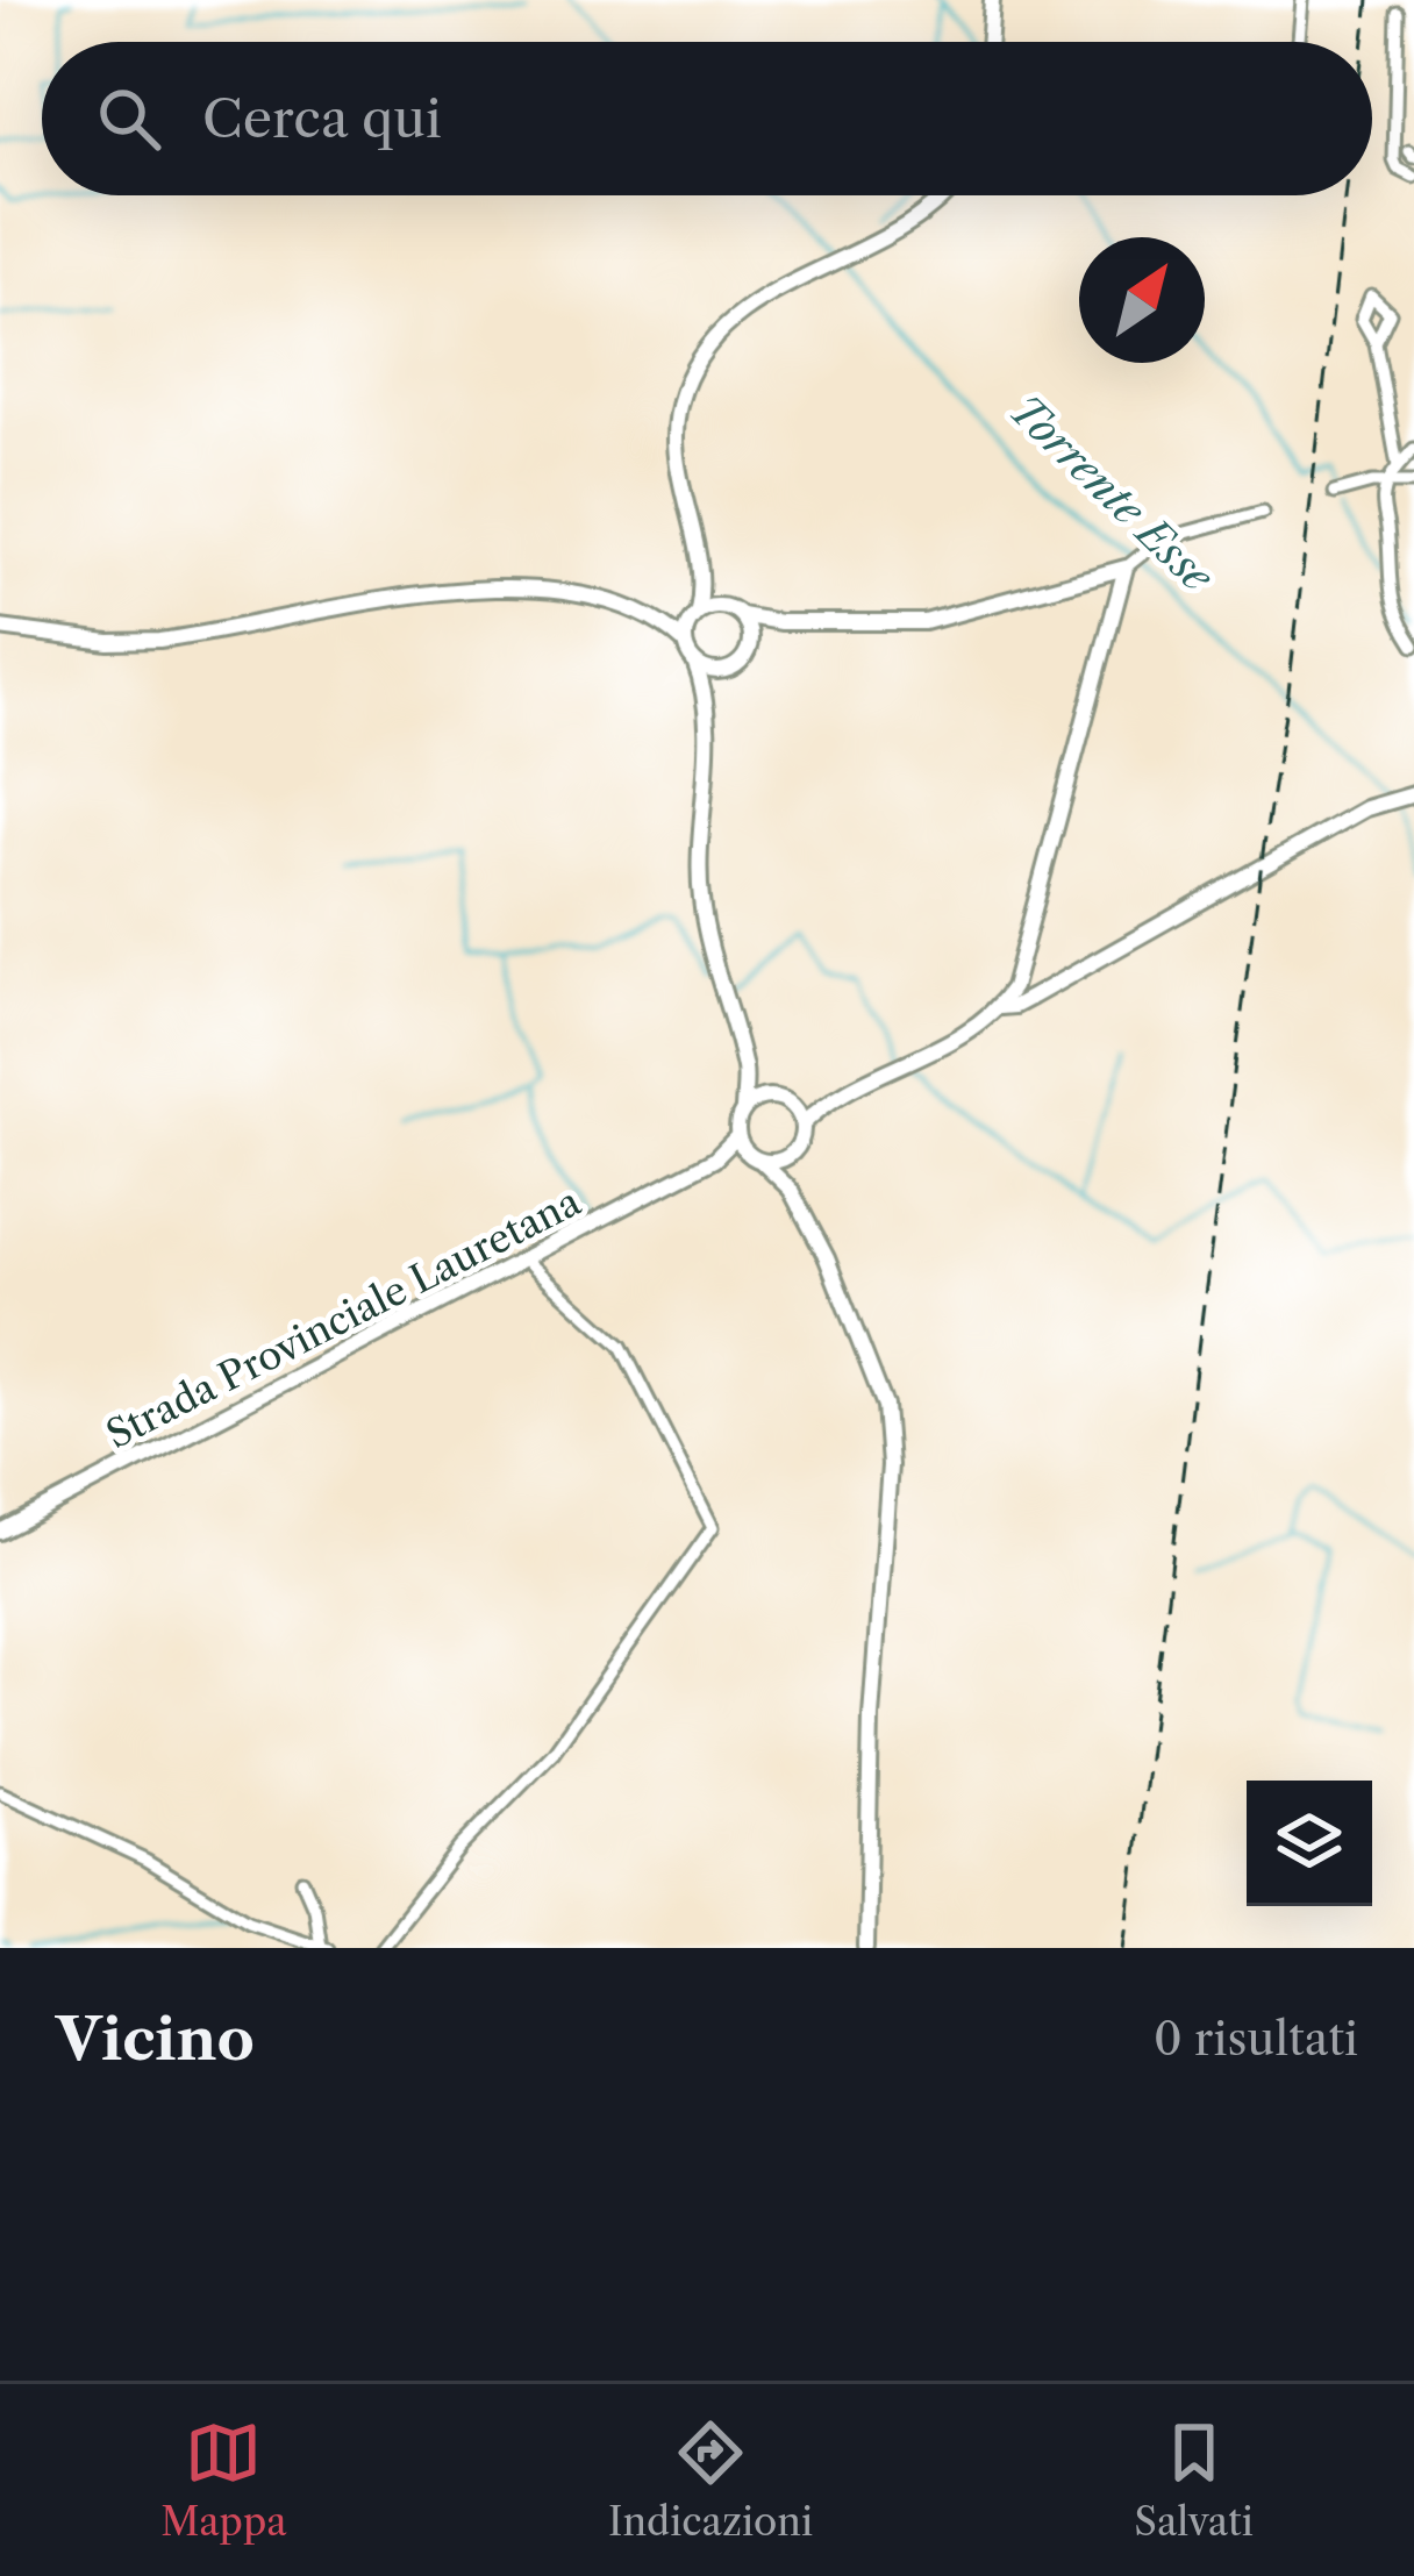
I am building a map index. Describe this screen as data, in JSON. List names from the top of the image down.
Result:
{
  "streets": {
    "main road": ["Strada Provinciale Lauretana"]
  },
  "water": ["Torrente Esse"],
  "north": "top right",
  "page": {
    "search": "Cerca qui",
    "heading": ["Vicino", "0 risultati"],
    "nav": ["Mappa", "Indicazioni", "Salvati"]
  }
}
